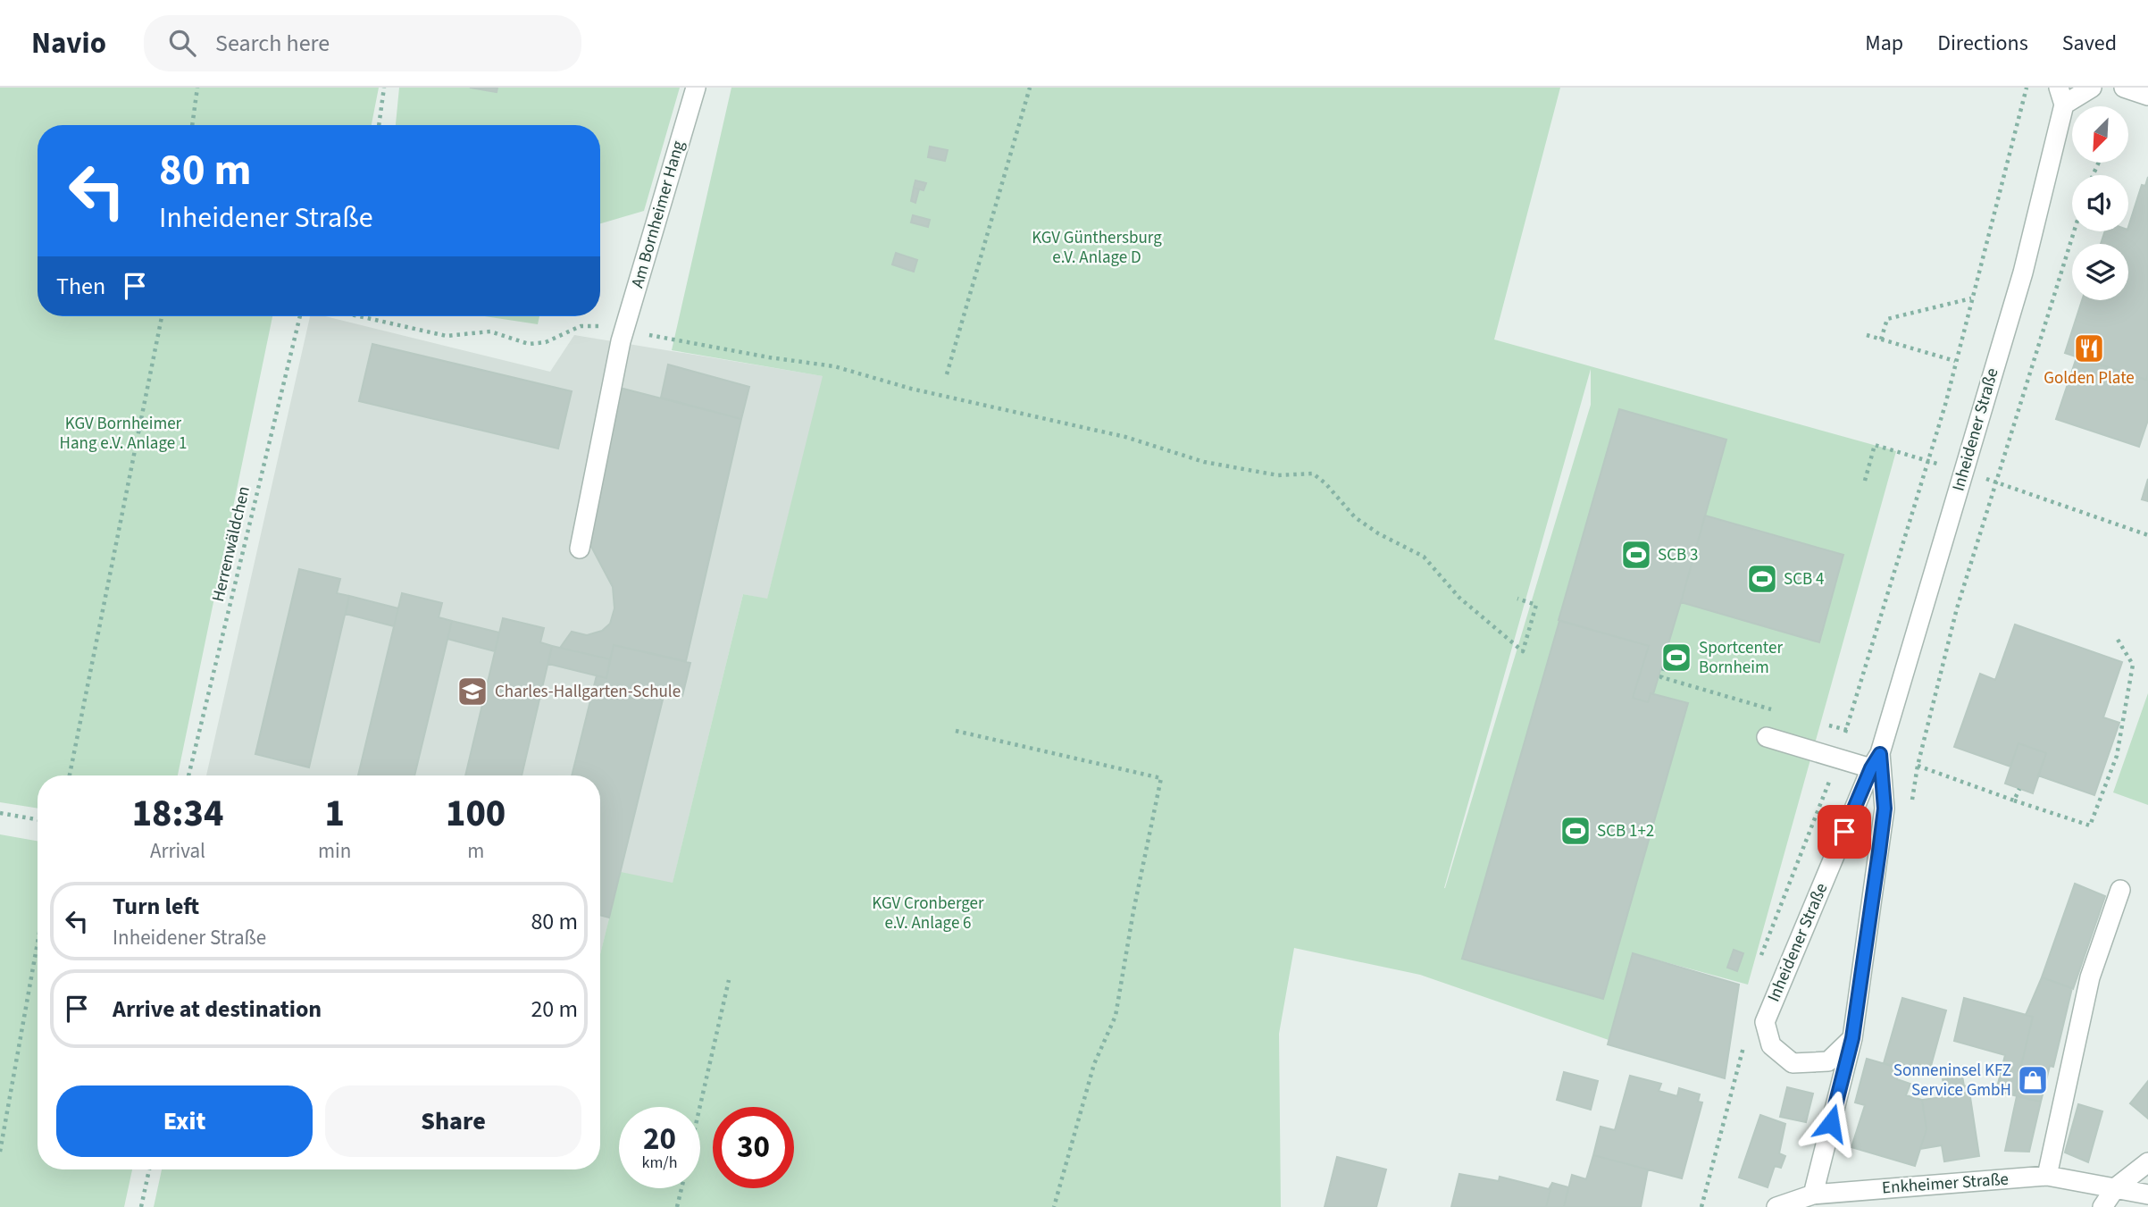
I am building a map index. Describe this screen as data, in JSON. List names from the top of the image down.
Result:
{
  "streets": {
    "street": ["Am Bornheimer Hang", "Inheidener Straße", "Enkheimer Straße"],
    "path": ["Herrenwäldchen"]
  },
  "crossings": [
    ["Inheidener Straße", "Enkheimer Straße"]
  ],
  "parks": ["KGV Günthersburg e.V. Anlage D", "KGV Bornheimer Hang e.V. Anlage 1", "KGV Cronberger e.V. Anlage 6"],
  "places": {
    "restaurant": ["Golden Plate"],
    "sports": [
      "SCB 3",
      "SCB 4",
      "Sportcenter Bornheim",
      "SCB 1+2"
    ],
    "school or university": ["Charles-Hallgarten-Schule"],
    "shop": ["Sonneninsel KFZ Service GmbH"]
  },
  "north": "bottom left",
  "page": {
    "header": "Navio",
    "search": "Search here",
    "nav": ["Map", "Directions", "Saved"],
    "turn": ["80 m", "Inheidener Straße"],
    "then": "Then",
    "eta": [
      "18:34",
      "Arrival",
      "1",
      "min",
      "100",
      "m"
    ],
    "list": [
      {
        "name": "Turn left",
        "note": "Inheidener Straße",
        "value": "80 m"
      },
      {
        "name": "Arrive at destination",
        "value": "20 m"
      }
    ],
    "buttons": ["Exit", "Share"],
    "speed": "20 km/h",
    "limit": "30"
  }
}
